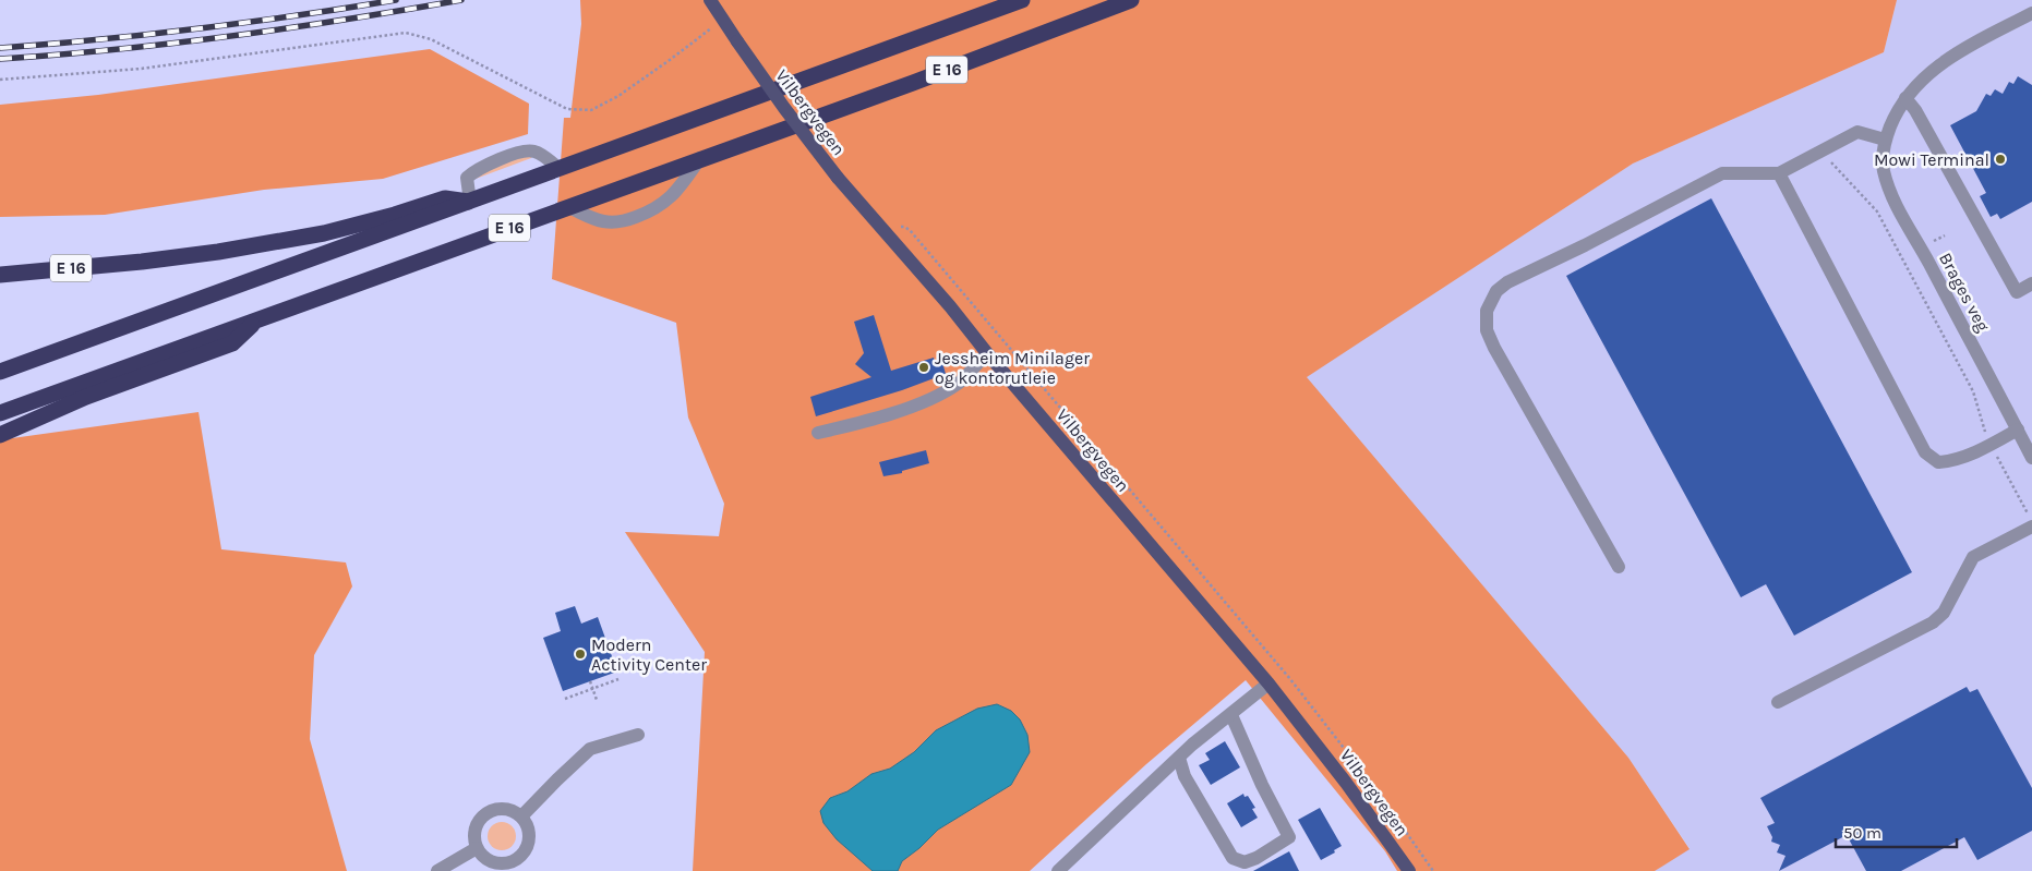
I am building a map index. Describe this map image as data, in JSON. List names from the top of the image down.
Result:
{
  "streets": {
    "highway": ["E 16"],
    "main road": ["Vilbergvegen"],
    "street": ["Brages veg"]
  },
  "places": ["Mowi Terminal", "Jessheim Minilager og kontorutleie", "Modern Activity Center"],
  "scale_bar": "50 m"
}
